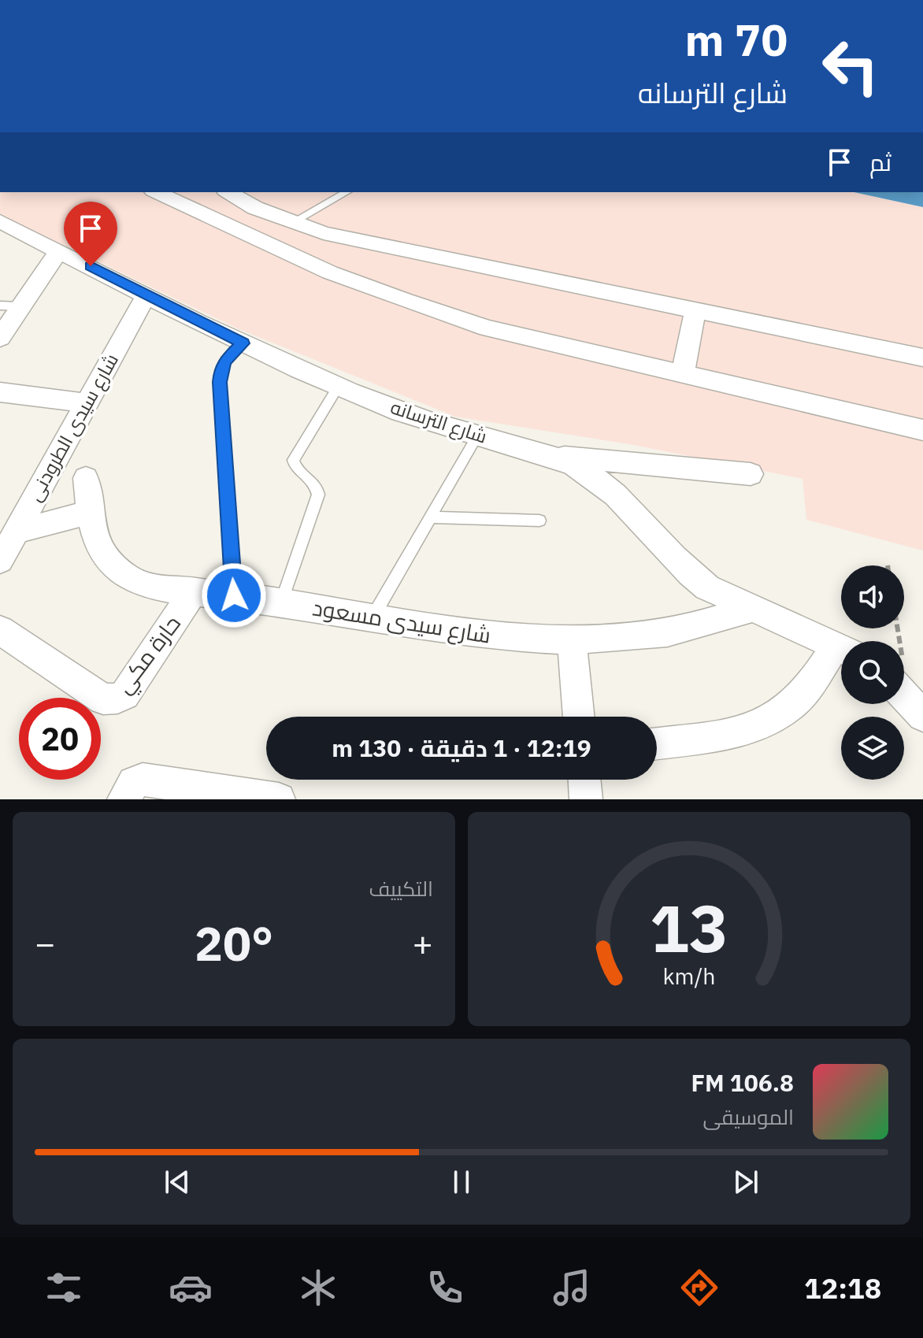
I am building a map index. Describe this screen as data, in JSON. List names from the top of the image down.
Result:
{
  "streets": {
    "street": [
      "شارع الترسانه",
      "شارع سيدى الطرودنى",
      "شارع سيدى مسعود",
      "حارة مكي"
    ]
  },
  "crossings": [
    ["شارع الترسانه", "شارع سيدى الطرودنى"],
    ["شارع الترسانه", "شارع سيدى مسعود"],
    ["شارع سيدى مسعود", "حارة مكي"]
  ],
  "page": {
    "turn": ["70 m", "شارع الترسانه"],
    "then": "ثم",
    "limit": "20",
    "trip": "12:19 · 1 دقيقة · 130 m",
    "tile": "التكييف",
    "heat": ["−", "20°", "+"],
    "song": ["106.8 FM", "الموسيقى"],
    "tabs": "12:18",
    "gauge": ["13", "km/h"]
  }
}
